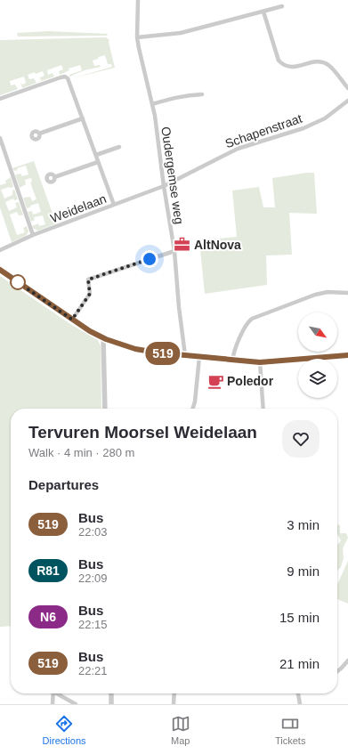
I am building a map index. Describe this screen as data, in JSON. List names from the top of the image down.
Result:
{
  "streets": {
    "street": ["Schapenstraat", "Oudergemse weg", "Weidelaan"]
  },
  "crossings": [
    ["Schapenstraat", "Oudergemse weg"],
    ["Schapenstraat", "Weidelaan"],
    ["Oudergemse weg", "Weidelaan"]
  ],
  "places": {
    "office": ["AltNova"],
    "cafe": ["Poledor"]
  },
  "lines": ["bus line 519"],
  "north": "bottom right",
  "page": {
    "on_map": "519",
    "heading": [
      ["Tervuren Moorsel Weidelaan", "Walk · 4 min · 280 m"],
      "Departures"
    ],
    "list": [
      {
        "mark": "519",
        "name": "Bus",
        "note": "22:03",
        "value": "3 min"
      },
      {
        "mark": "R81",
        "name": "Bus",
        "note": "22:09",
        "value": "9 min"
      },
      {
        "mark": "N6",
        "name": "Bus",
        "note": "22:15",
        "value": "15 min"
      },
      {
        "mark": "519",
        "name": "Bus",
        "note": "22:21",
        "value": "21 min"
      }
    ],
    "tabs": ["Directions", "Map", "Tickets"]
  }
}
